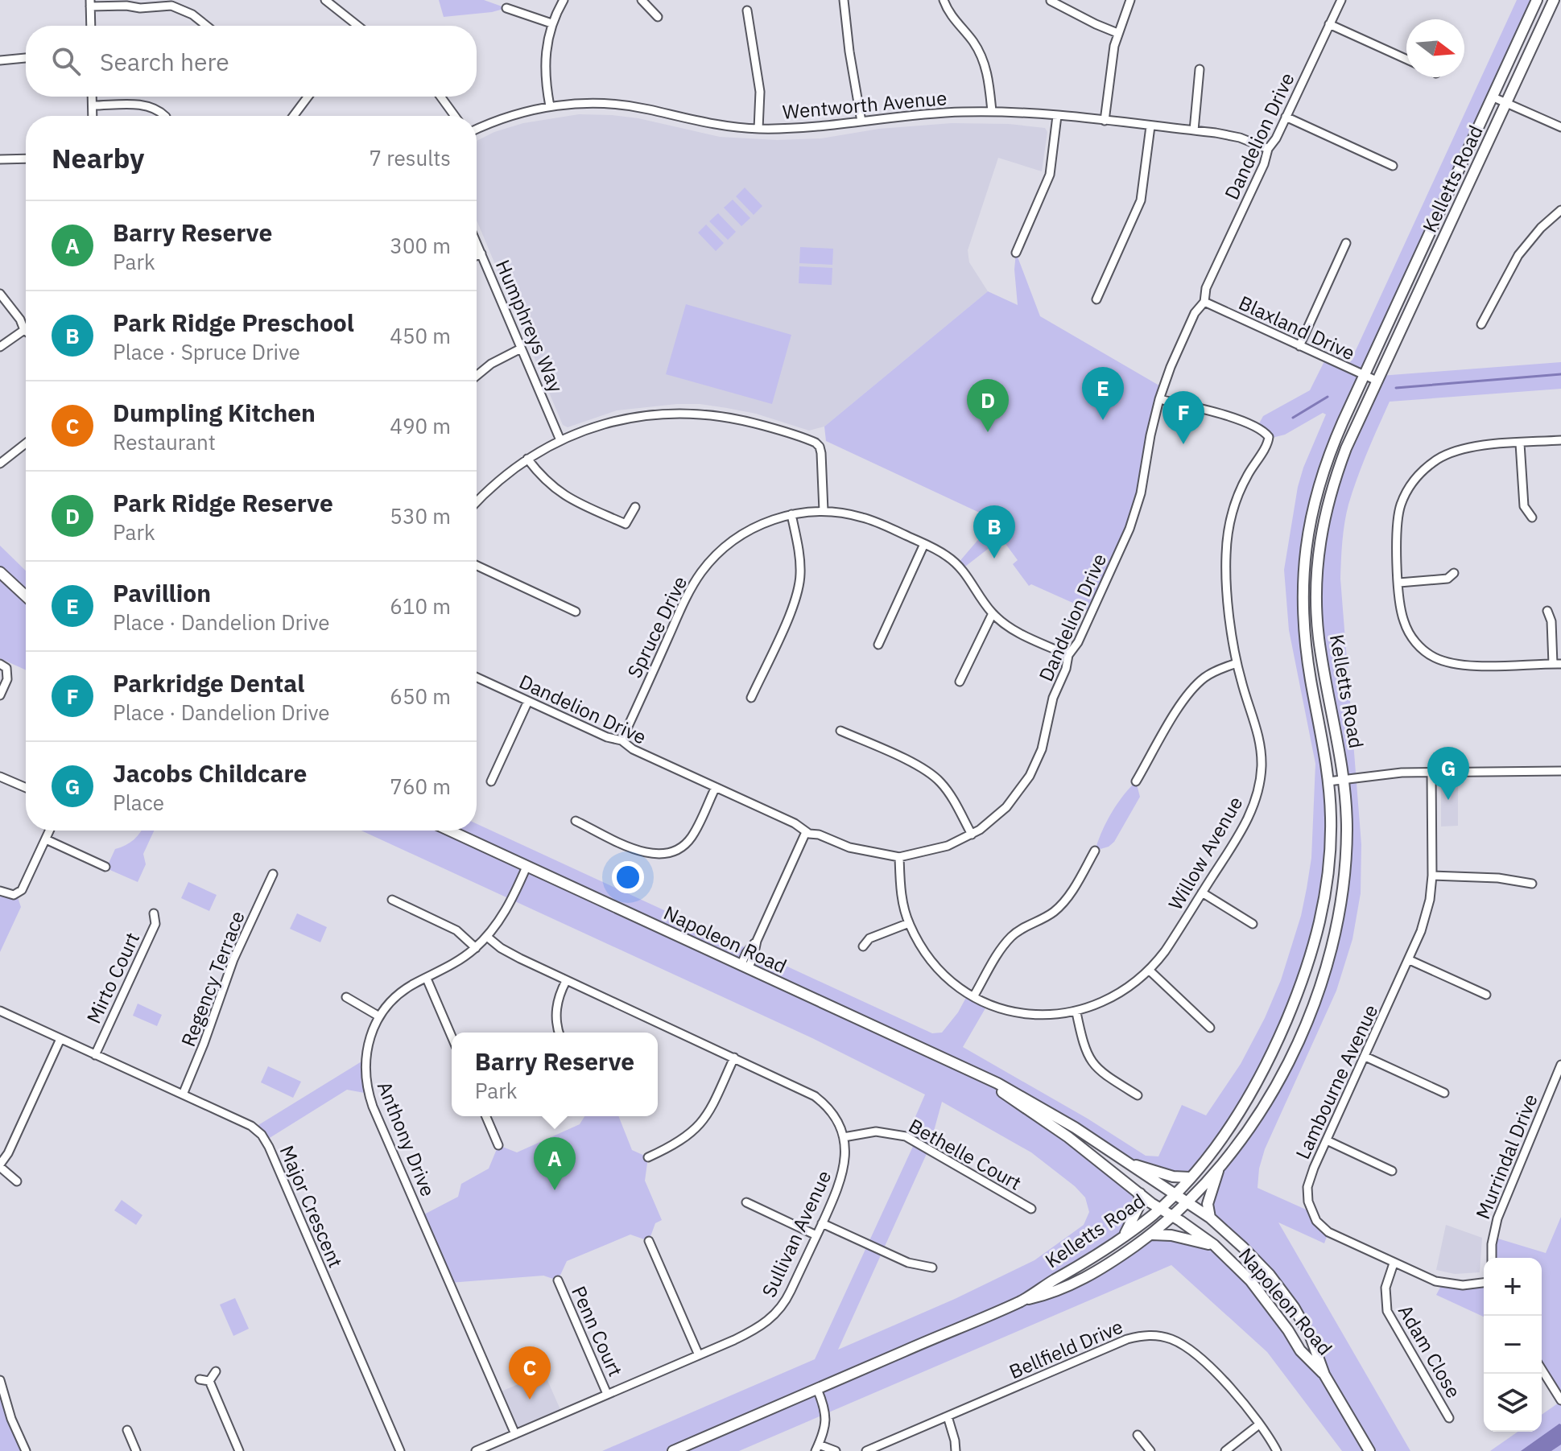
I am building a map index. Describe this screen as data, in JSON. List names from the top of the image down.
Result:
{
  "streets": {
    "main road": ["Kelletts Road", "Napoleon Road"],
    "street": [
      "Wentworth Avenue",
      "Dandelion Drive",
      "Humphreys Way",
      "Blaxland Drive",
      "Spruce Drive",
      "Willow Avenue",
      "Mirto Court",
      "Regency Terrace",
      "Lambourne Avenue",
      "Anthony Drive",
      "Bethelle Court",
      "Murrindal Drive",
      "Major Crescent",
      "Sullivan Avenue",
      "Penn Court",
      "Bellfield Drive",
      "Adam Close"
    ]
  },
  "crossings": [
    ["Wentworth Avenue", "Dandelion Drive"],
    ["Dandelion Drive", "Blaxland Drive"],
    ["Dandelion Drive", "Spruce Drive"],
    ["Dandelion Drive", "Willow Avenue"],
    ["Kelletts Road", "Blaxland Drive"],
    ["Kelletts Road", "Napoleon Road"],
    ["Napoleon Road", "Anthony Drive"],
    ["Mirto Court", "Major Crescent"],
    ["Regency Terrace", "Major Crescent"],
    ["Lambourne Avenue", "Adam Close"],
    ["Anthony Drive", "Sullivan Avenue"],
    ["Bethelle Court", "Sullivan Avenue"],
    ["Sullivan Avenue", "Penn Court"]
  ],
  "north": "right",
  "page": {
    "search": "Search here",
    "heading": ["Nearby", "7 results"],
    "list": [
      {
        "mark": "A",
        "name": "Barry Reserve",
        "note": "Park",
        "value": "300 m"
      },
      {
        "mark": "B",
        "name": "Park Ridge Preschool",
        "note": "Place · Spruce Drive",
        "value": "450 m"
      },
      {
        "mark": "C",
        "name": "Dumpling Kitchen",
        "note": "Restaurant",
        "value": "490 m"
      },
      {
        "mark": "D",
        "name": "Park Ridge Reserve",
        "note": "Park",
        "value": "530 m"
      },
      {
        "mark": "E",
        "name": "Pavillion",
        "note": "Place · Dandelion Drive",
        "value": "610 m"
      },
      {
        "mark": "F",
        "name": "Parkridge Dental",
        "note": "Place · Dandelion Drive",
        "value": "650 m"
      },
      {
        "mark": "G",
        "name": "Jacobs Childcare",
        "note": "Place",
        "value": "760 m"
      }
    ],
    "pins": [
      "E",
      "D",
      "F",
      "B",
      "G",
      "A",
      "C"
    ],
    "popup": ["Barry Reserve", "Park"],
    "map_buttons": ["+", "−"]
  }
}
